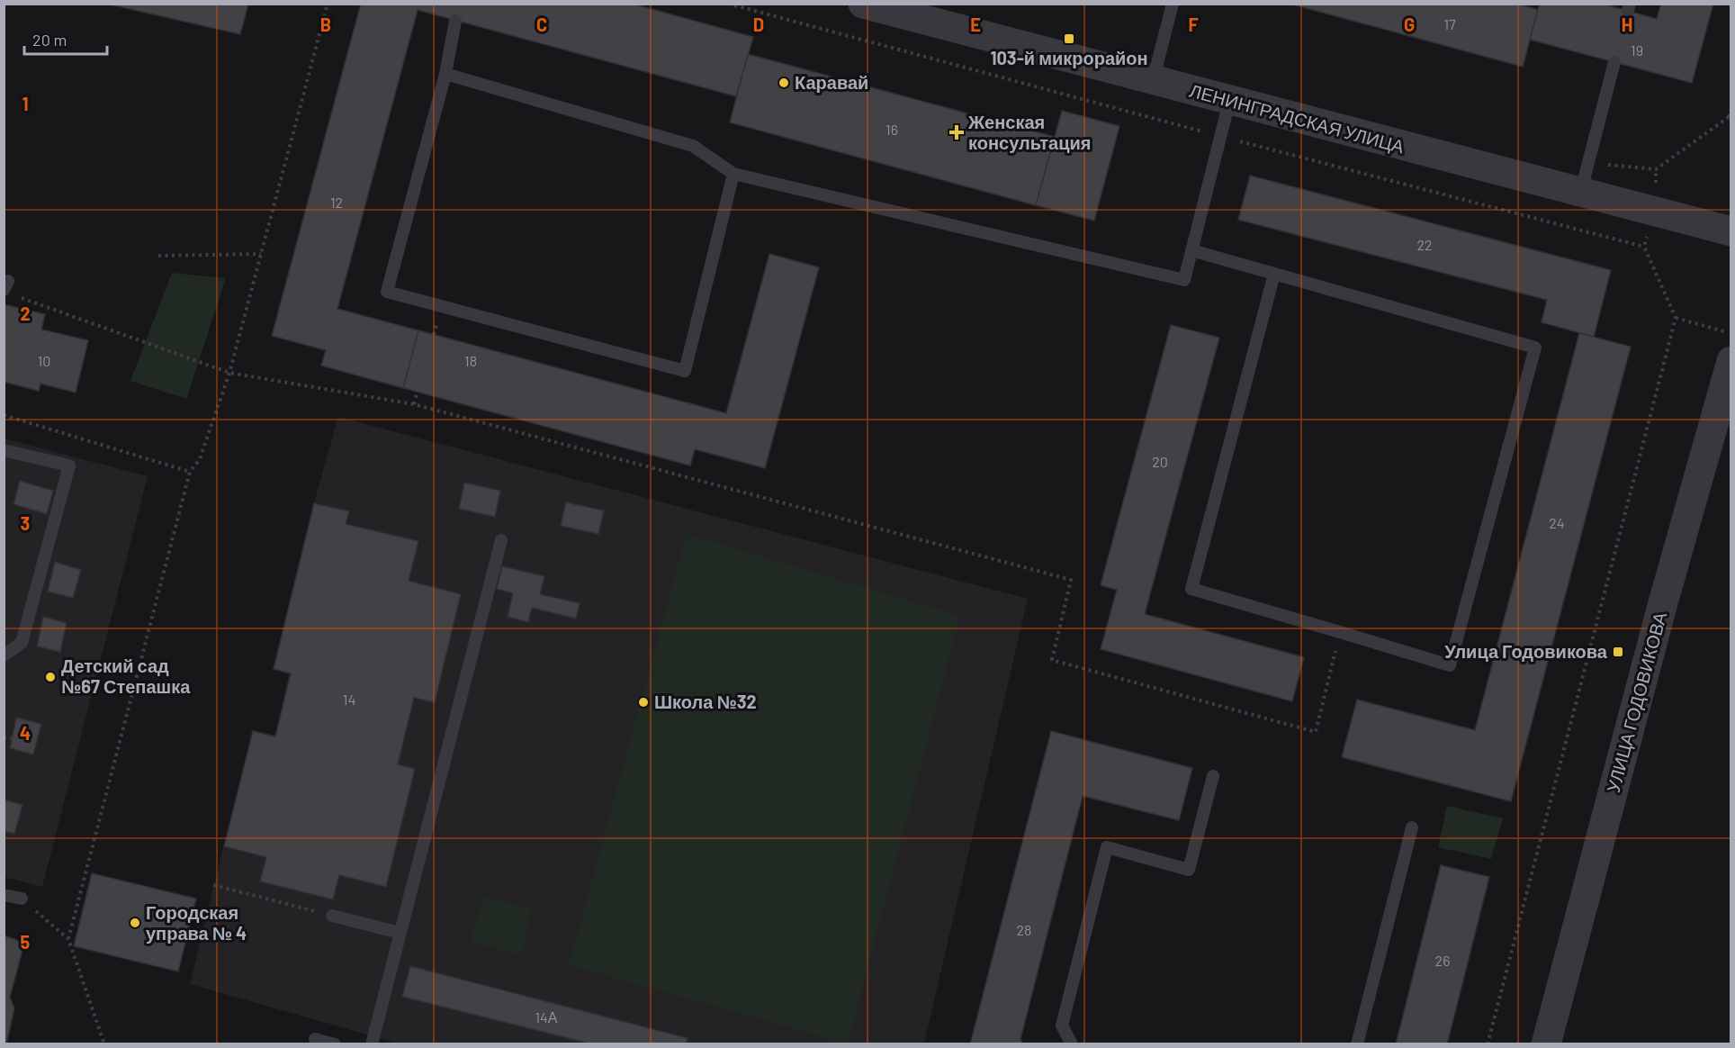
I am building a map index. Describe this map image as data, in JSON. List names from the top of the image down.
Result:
{
  "streets": {
    "street": ["ЛЕНИНГРАДСКАЯ УЛИЦА", "УЛИЦА ГОДОВИКОВА"]
  },
  "places": {
    "transit": ["103-й микрорайон", "Улица Годовикова"],
    "other": [
      "Каравай",
      "Детский сад №67 Степашка",
      "Школа №32",
      "Городская управа № 4"
    ],
    "health": ["Женская консультация"]
  },
  "house_numbers": [
    "17",
    "19",
    "16",
    "12",
    "22",
    "10",
    "18",
    "20",
    "24",
    "14",
    "28",
    "26",
    "14А"
  ],
  "scale_bar": "20 m",
  "grid": {
    "columns": [
      "B",
      "C",
      "D",
      "E",
      "F",
      "G",
      "H"
    ],
    "rows": [
      "1",
      "2",
      "3",
      "4",
      "5"
    ]
  }
}
